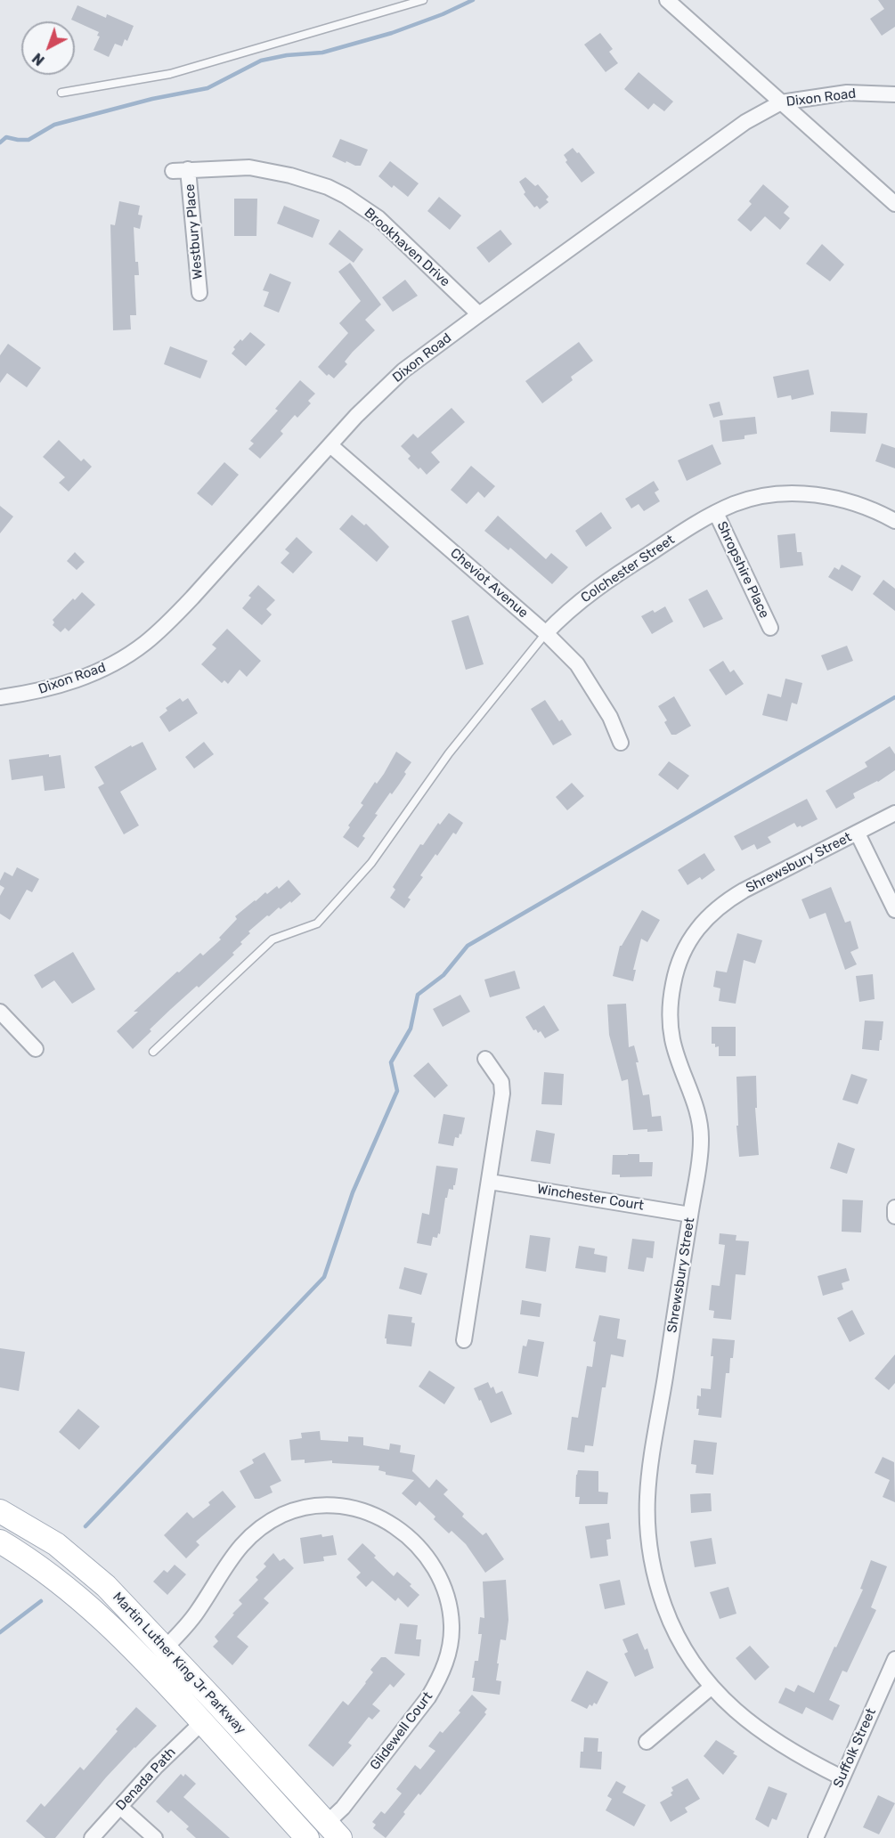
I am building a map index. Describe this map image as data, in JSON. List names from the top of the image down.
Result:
{
  "streets": {
    "main road": ["Martin Luther King Jr Parkway"],
    "street": [
      "Dixon Road",
      "Westbury Place",
      "Brookhaven Drive",
      "Colchester Street",
      "Shropshire Place",
      "Cheviot Avenue",
      "Shrewsbury Street",
      "Winchester Court",
      "Glidewell Court",
      "Suffolk Street",
      "Denada Path"
    ]
  },
  "crossings": [
    ["Dixon Road", "Brookhaven Drive"],
    ["Dixon Road", "Cheviot Avenue"],
    ["Westbury Place", "Brookhaven Drive"],
    ["Colchester Street", "Shropshire Place"],
    ["Colchester Street", "Cheviot Avenue"],
    ["Shrewsbury Street", "Winchester Court"],
    ["Shrewsbury Street", "Suffolk Street"],
    ["Martin Luther King Jr Parkway", "Glidewell Court"],
    ["Martin Luther King Jr Parkway", "Denada Path"]
  ],
  "north": "bottom left"
}
